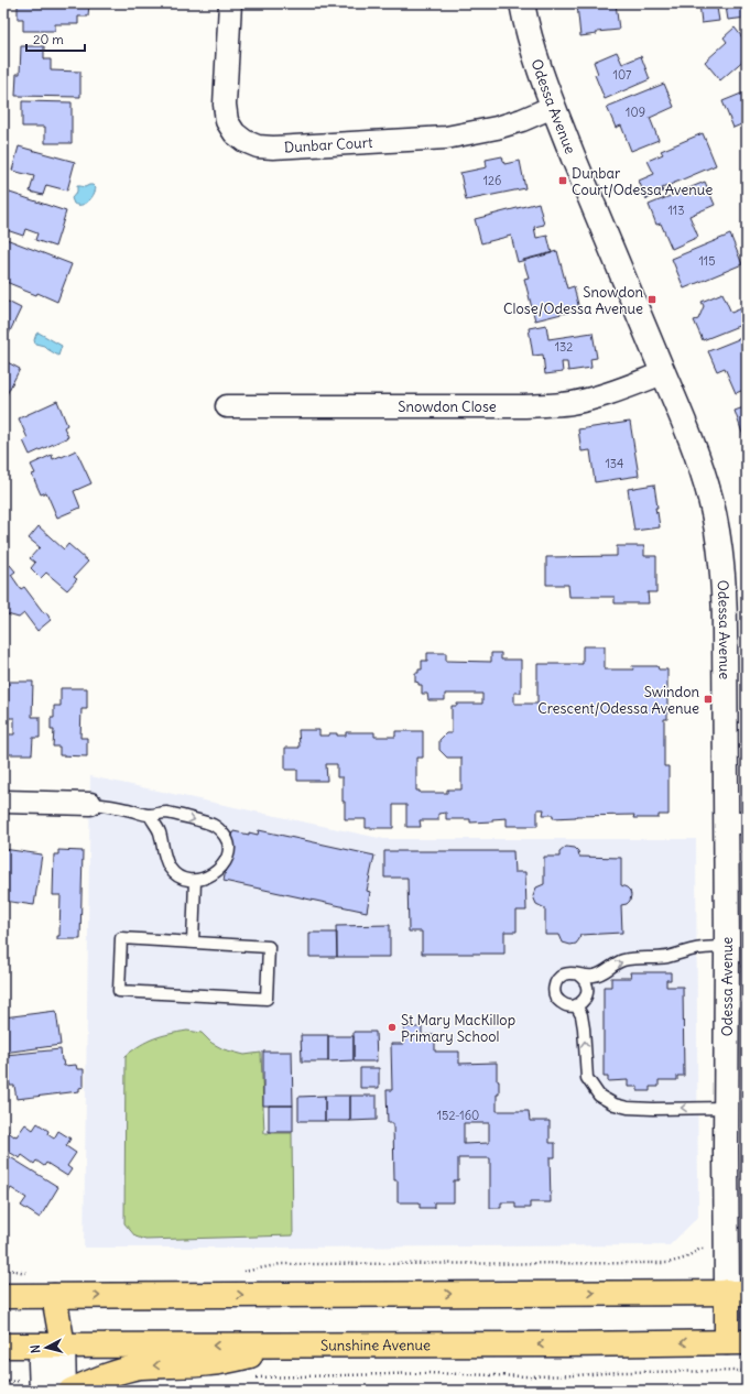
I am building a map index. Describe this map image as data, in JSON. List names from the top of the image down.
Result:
{
  "streets": {
    "main road": ["Sunshine Avenue"],
    "street": ["Odessa Avenue", "Dunbar Court", "Snowdon Close"]
  },
  "crossings": [
    ["Odessa Avenue", "Dunbar Court"],
    ["Odessa Avenue", "Snowdon Close"]
  ],
  "places": {
    "transit": ["Dunbar Court/Odessa Avenue", "Snowdon Close/Odessa Avenue", "Swindon Crescent/Odessa Avenue"],
    "other": ["St Mary MacKillop Primary School"]
  },
  "house_numbers": [
    "107",
    "109",
    "126",
    "113",
    "115",
    "132",
    "134",
    "152-160"
  ],
  "scale_bar": "20 m",
  "north": "left"
}
